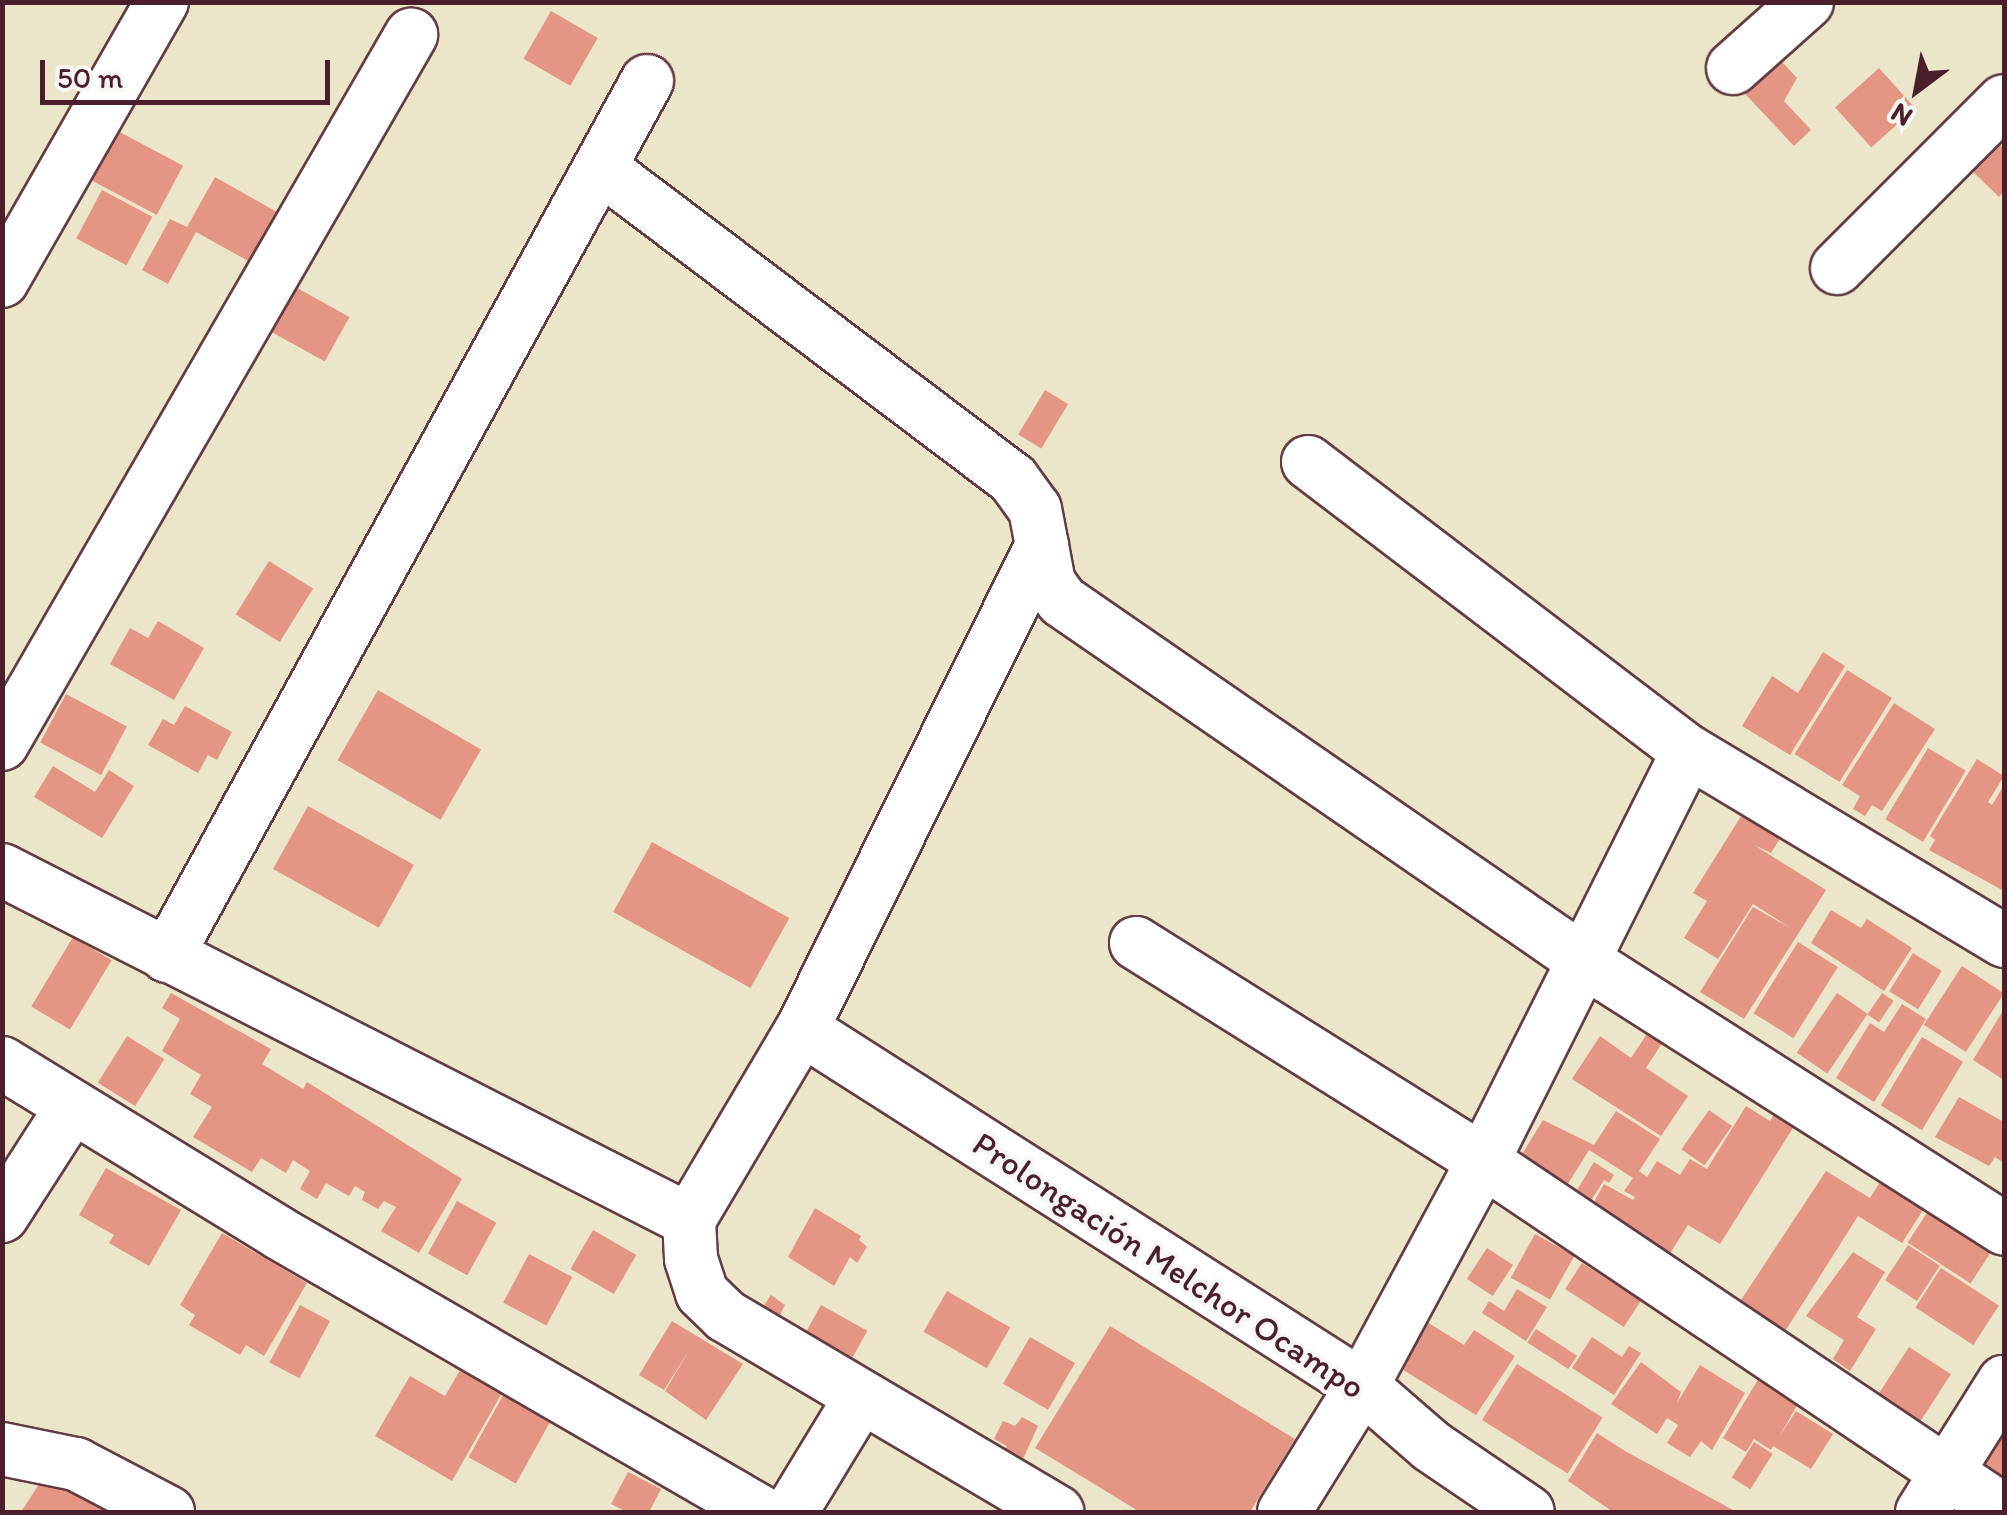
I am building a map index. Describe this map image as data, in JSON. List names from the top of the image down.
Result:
{
  "streets": {
    "street": ["Prolongación Melchor Ocampo"]
  },
  "scale_bar": "50 m",
  "north": "bottom left"
}
